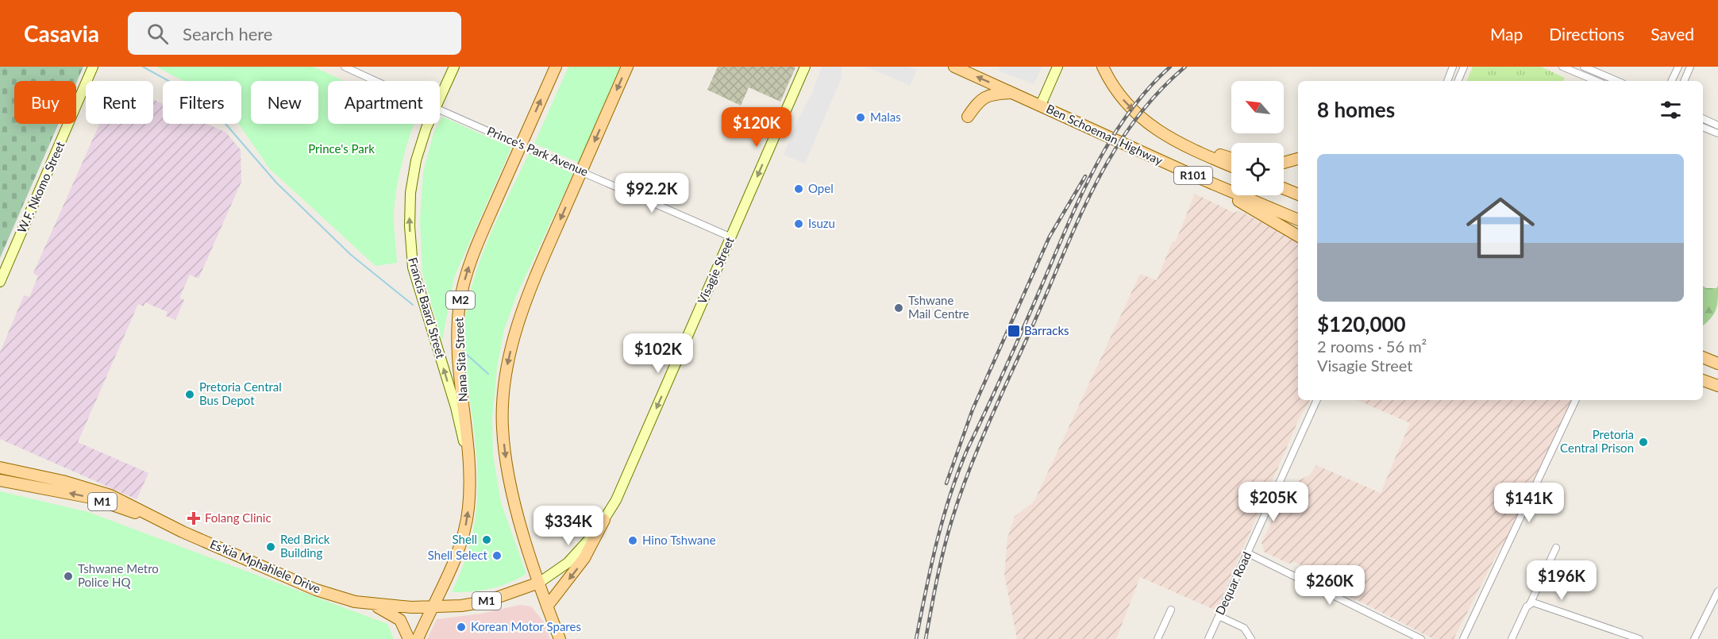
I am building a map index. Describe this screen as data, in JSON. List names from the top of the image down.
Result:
{
  "streets": {
    "main road": [
      "Ben Schoeman Highway",
      "R101",
      "M2",
      "Nana Sita Street",
      "M1",
      "Es'kia Mphahlele Drive"
    ],
    "street": [
      "Prince's Park Avenue",
      "W.F. Nkomo Street",
      "Visagie Street",
      "Francis Baard Street",
      "Dequar Road"
    ]
  },
  "crossings": [
    ["Ben Schoeman Highway", "R101"],
    ["Prince's Park Avenue", "Visagie Street"],
    ["Prince's Park Avenue", "Nana Sita Street"],
    ["Visagie Street", "Es'kia Mphahlele Drive"],
    ["M2", "Nana Sita Street"],
    ["M2", "Es'kia Mphahlele Drive"],
    ["Francis Baard Street", "Nana Sita Street"],
    ["Nana Sita Street", "Es'kia Mphahlele Drive"],
    ["M1", "Es'kia Mphahlele Drive"]
  ],
  "one_way": ["Visagie Street", "Francis Baard Street"],
  "parks": ["Prince's Park"],
  "places": {
    "other": [
      "Malas",
      "Opel",
      "Isuzu",
      "Tshwane Mail Centre",
      "Pretoria Central Bus Depot",
      "Pretoria Central Prison",
      "Shell",
      "Hino Tshwane",
      "Red Brick Building",
      "Shell Select",
      "Tshwane Metro Police HQ",
      "Korean Motor Spares"
    ],
    "transit": ["Barracks"],
    "health": ["Folang Clinic"]
  },
  "north": "top left",
  "page": {
    "header": "Casavia",
    "search": "Search here",
    "nav": ["Map", "Directions", "Saved"],
    "chip": [
      "Buy",
      "Rent",
      "Filters",
      "New",
      "Apartment"
    ],
    "heading": "8 homes",
    "price": [
      "$120K",
      "$92.2K",
      "$102K",
      "$205K",
      "$141K",
      "$334K",
      "$196K",
      "$260K"
    ],
    "list": [
      {
        "name": "$120,000",
        "note": "2 rooms · 56 m² · Visagie Street"
      }
    ]
  }
}
